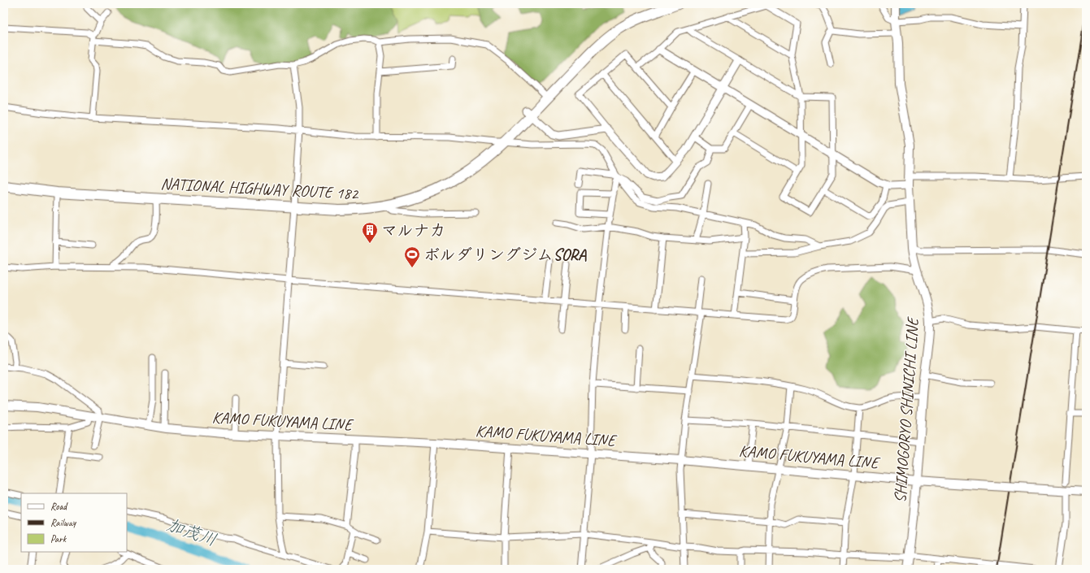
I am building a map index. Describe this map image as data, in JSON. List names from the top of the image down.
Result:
{
  "streets": {
    "highway": ["NATIONAL HIGHWAY ROUTE 182"],
    "main road": ["SHIMOGORYO SHINICHI LINE", "KAMO FUKUYAMA LINE"]
  },
  "crossings": [
    ["SHIMOGORYO SHINICHI LINE", "KAMO FUKUYAMA LINE"]
  ],
  "water": ["加茂川"],
  "places": {
    "building": ["マルナカ"],
    "sports": ["ボルダリングジムSORA"]
  },
  "legend": ["Road", "Railway", "Park"]
}
